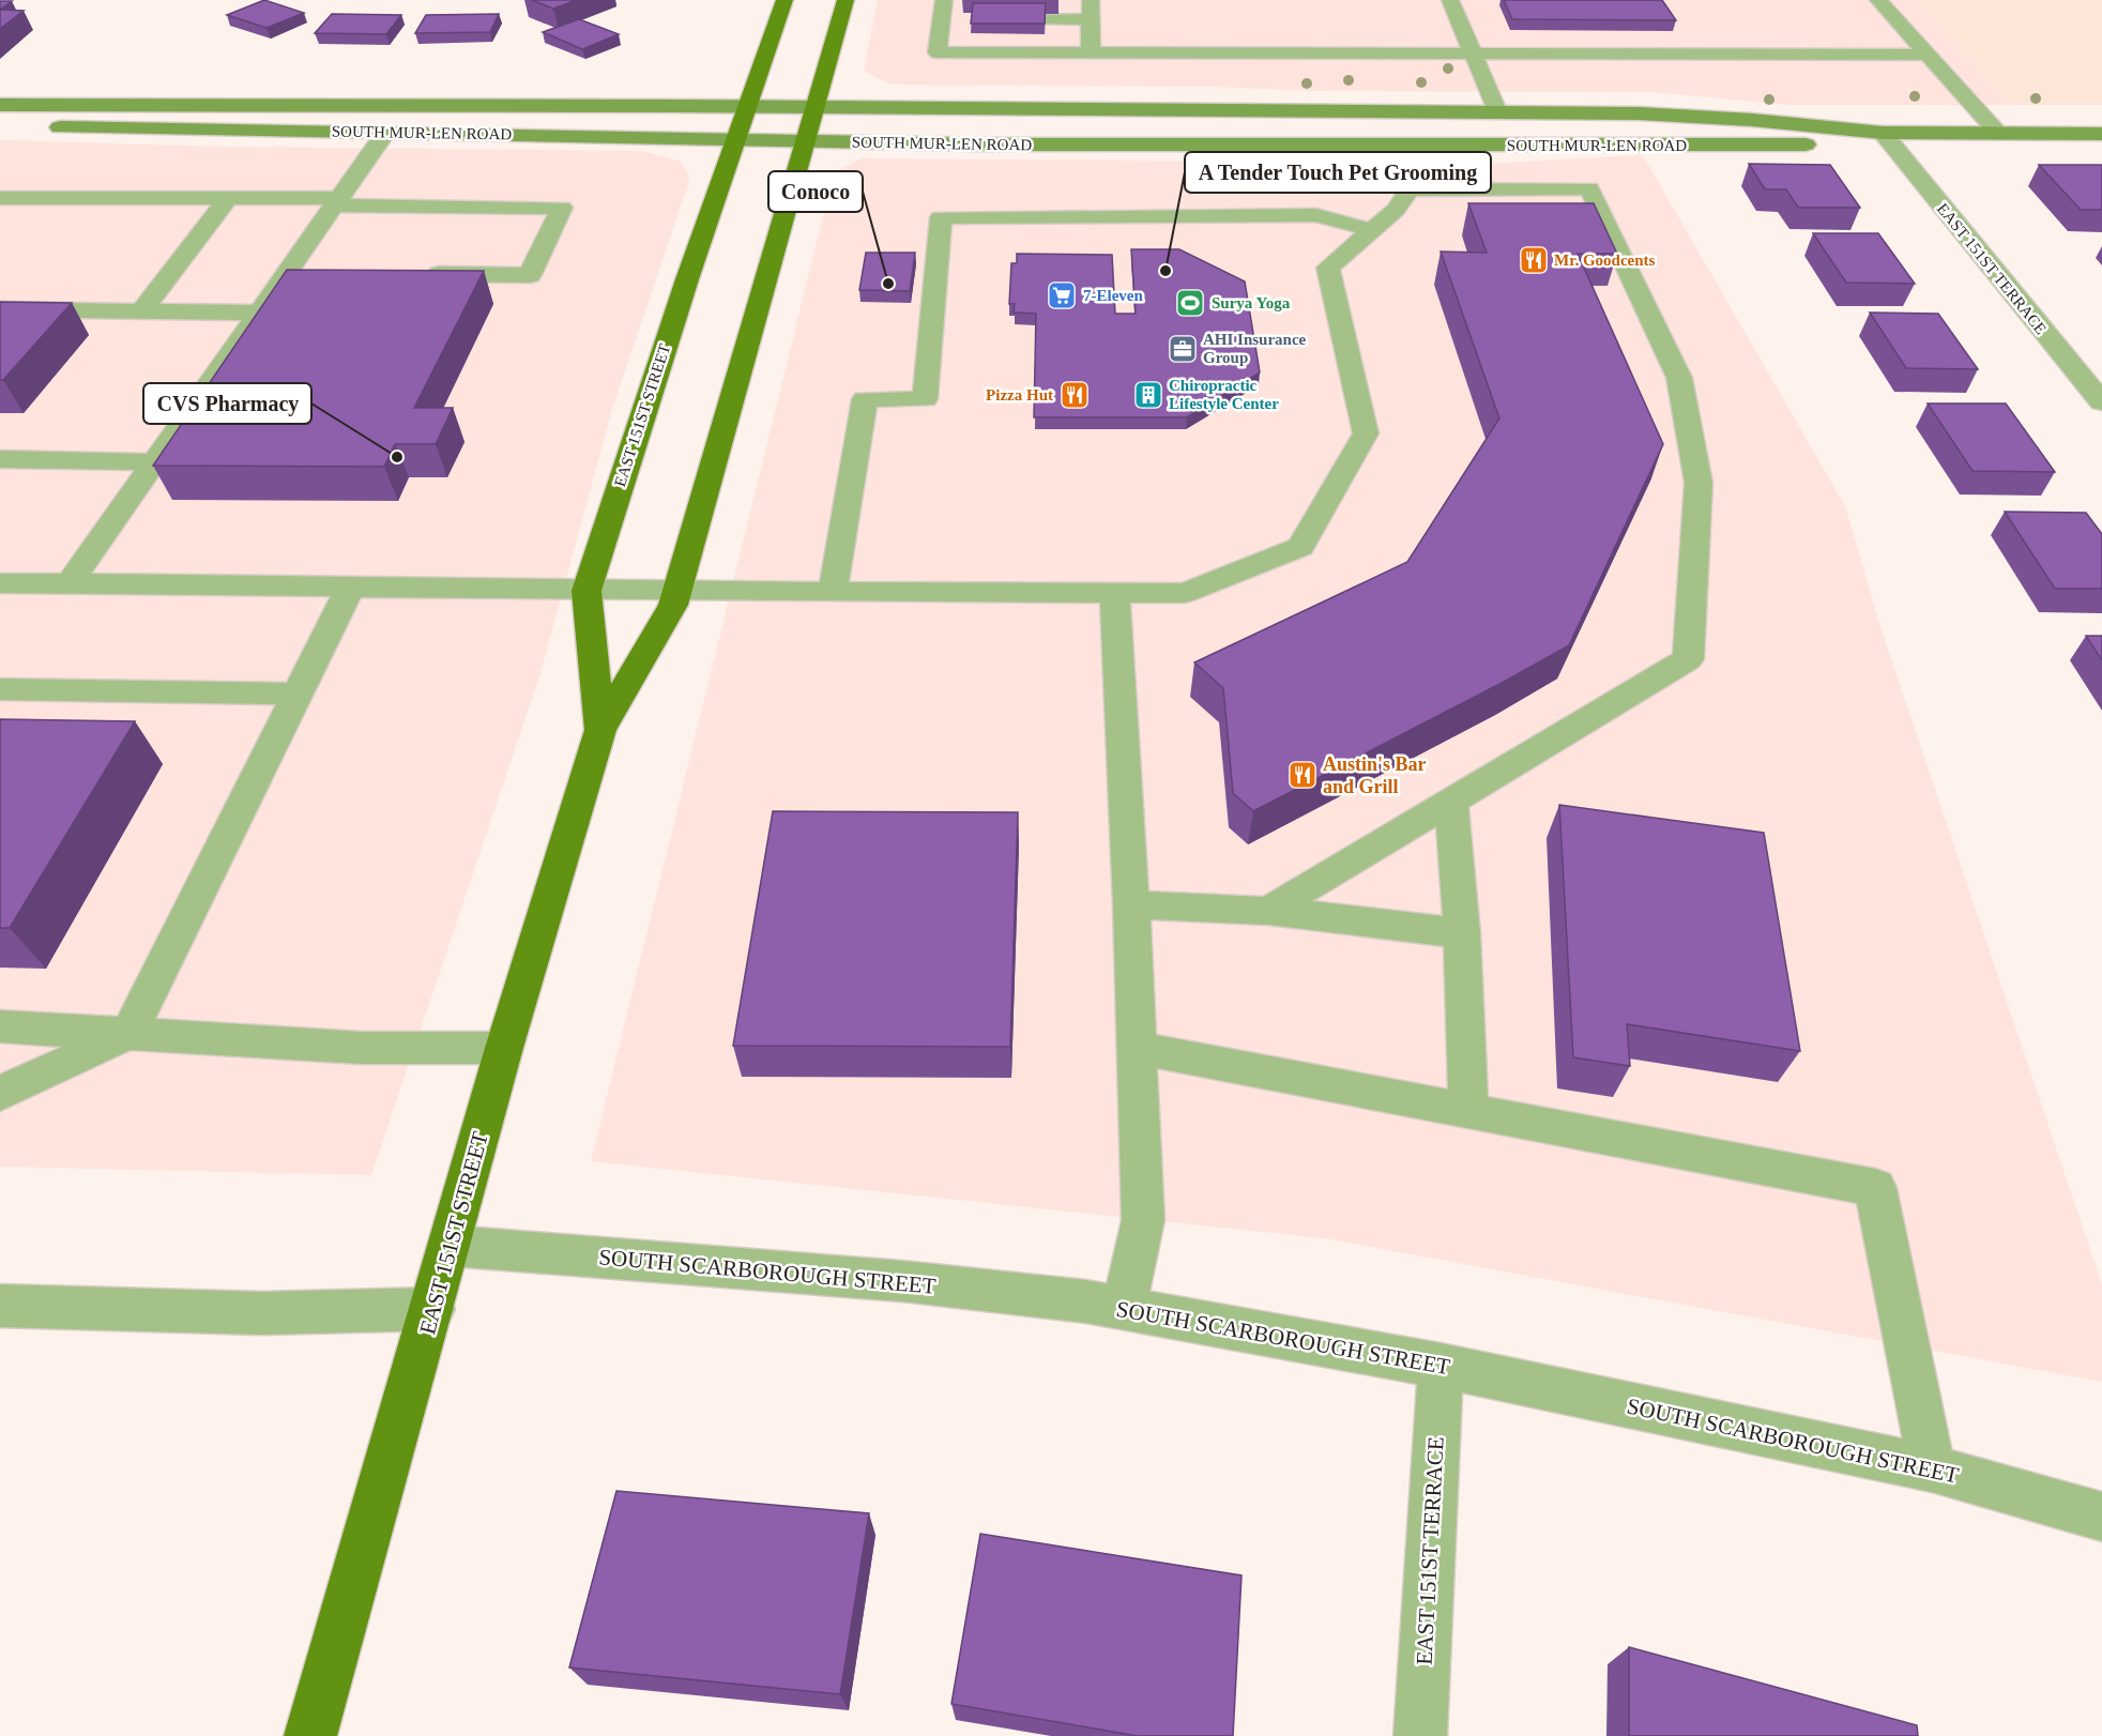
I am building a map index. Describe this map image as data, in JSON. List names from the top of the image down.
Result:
{
  "streets": {
    "main road": ["SOUTH MUR-LEN ROAD", "EAST 151ST STREET"],
    "street": ["EAST 151ST TERRACE", "SOUTH SCARBOROUGH STREET"]
  },
  "crossings": [
    ["SOUTH MUR-LEN ROAD", "EAST 151ST TERRACE"],
    ["SOUTH MUR-LEN ROAD", "EAST 151ST STREET"],
    ["EAST 151ST TERRACE", "SOUTH SCARBOROUGH STREET"],
    ["EAST 151ST STREET", "SOUTH SCARBOROUGH STREET"]
  ],
  "places": {
    "restaurant": ["Mr. Goodcents", "Pizza Hut", "Austin's Bar and Grill"],
    "other": ["A Tender Touch Pet Grooming", "Conoco", "CVS Pharmacy"],
    "supermarket": ["7-Eleven"],
    "sports": ["Surya Yoga"],
    "office": ["AHI Insurance Group"],
    "building": ["Chiropractic Lifestyle Center"]
  }
}
